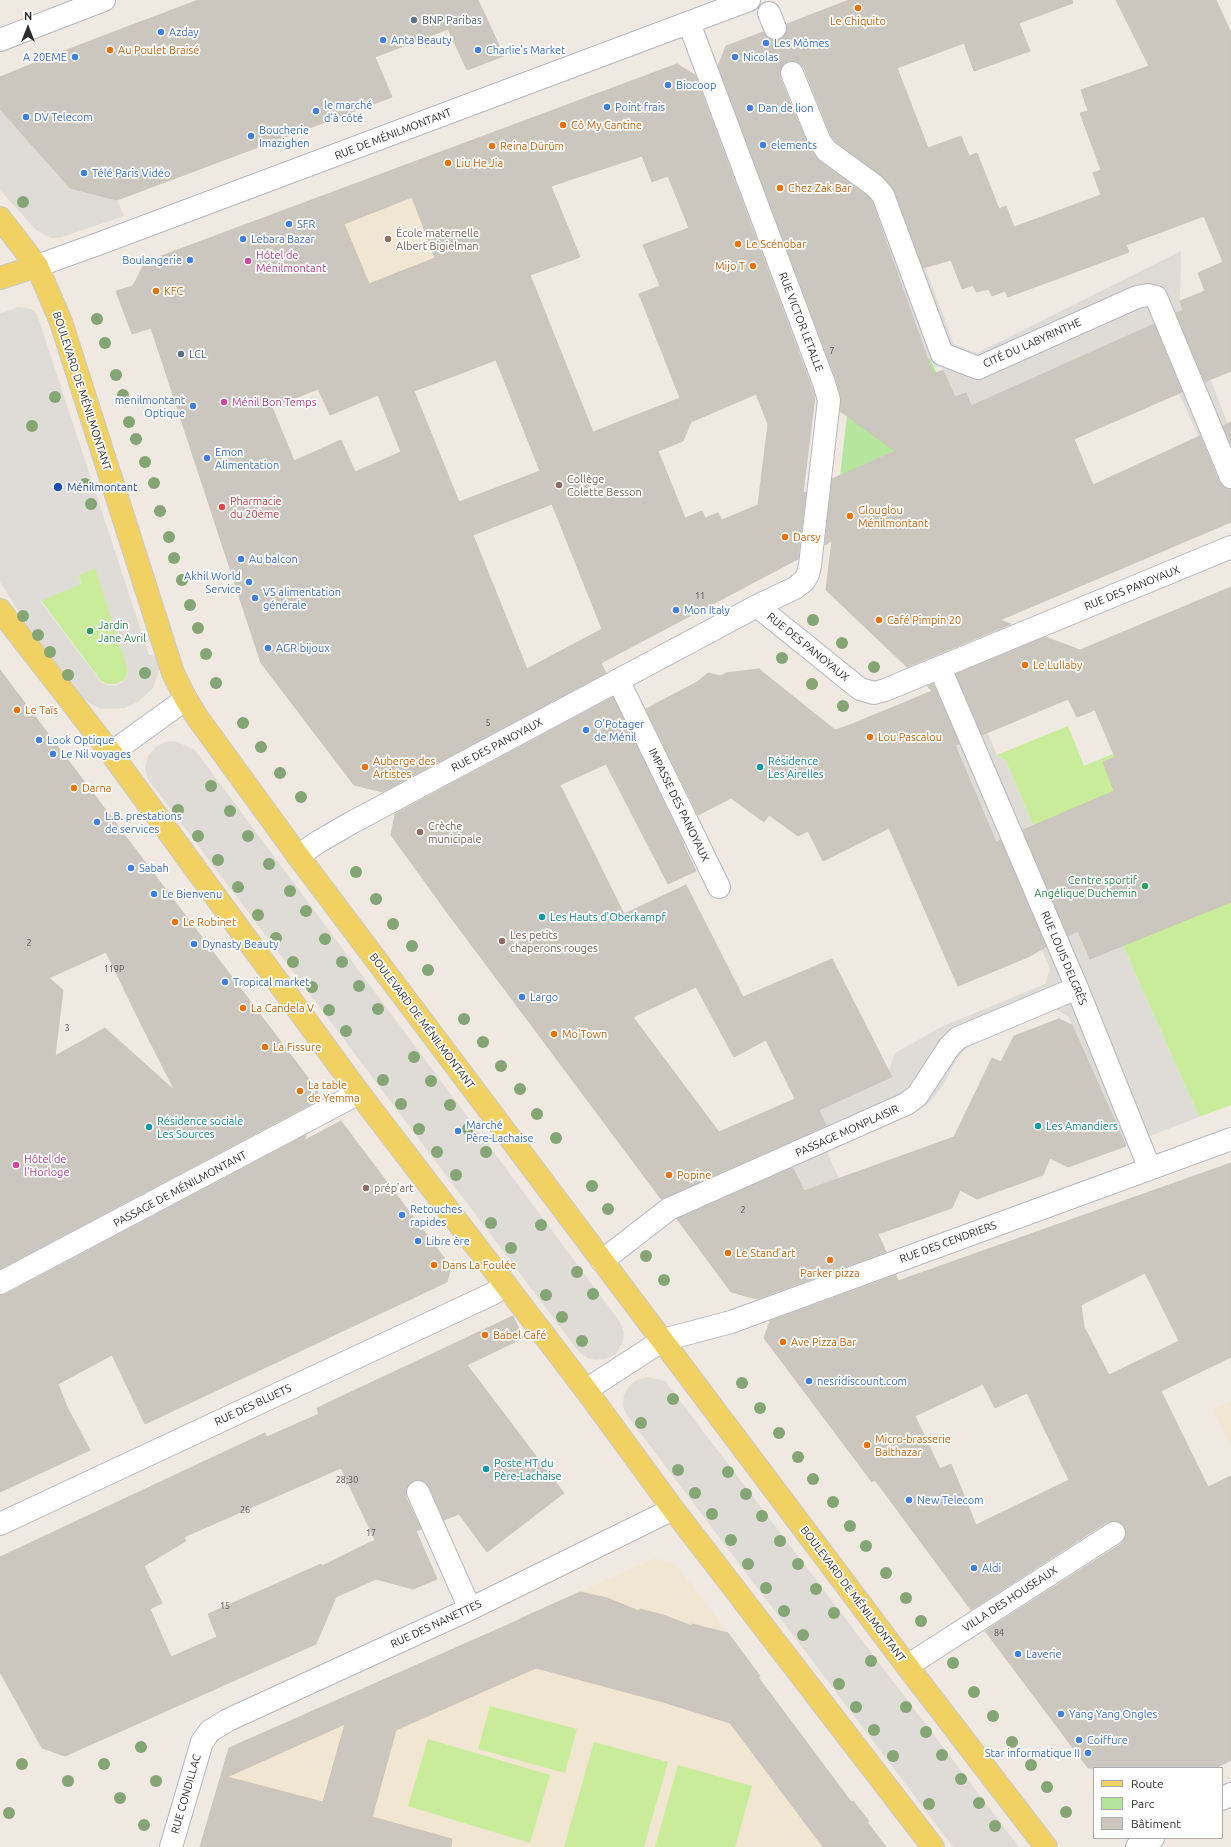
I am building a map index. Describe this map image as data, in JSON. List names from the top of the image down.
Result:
{
  "streets": {
    "main road": ["BOULEVARD DE MÉNILMONTANT"],
    "street": [
      "RUE DE MÉNILMONTANT",
      "RUE VICTOR LETALLE",
      "CITÉ DU LABYRINTHE",
      "RUE DES PANOYAUX",
      "IMPASSE DES PANOYAUX",
      "RUE LOUIS DELGRÈS",
      "PASSAGE MONPLAISIR",
      "PASSAGE DE MÉNILMONTANT",
      "RUE DES CENDRIERS",
      "RUE DES BLUETS",
      "VILLA DES HOUSEAUX",
      "RUE DES NANETTES",
      "RUE CONDILLAC"
    ]
  },
  "crossings": [
    ["RUE DE MÉNILMONTANT", "RUE VICTOR LETALLE"],
    ["RUE DE MÉNILMONTANT", "BOULEVARD DE MÉNILMONTANT"],
    ["RUE VICTOR LETALLE", "RUE DES PANOYAUX"],
    ["BOULEVARD DE MÉNILMONTANT", "RUE DES PANOYAUX"],
    ["BOULEVARD DE MÉNILMONTANT", "PASSAGE MONPLAISIR"],
    ["BOULEVARD DE MÉNILMONTANT", "RUE DES CENDRIERS"],
    ["BOULEVARD DE MÉNILMONTANT", "VILLA DES HOUSEAUX"],
    ["RUE DES PANOYAUX", "IMPASSE DES PANOYAUX"],
    ["RUE DES PANOYAUX", "RUE LOUIS DELGRÈS"],
    ["RUE LOUIS DELGRÈS", "PASSAGE MONPLAISIR"],
    ["RUE DES NANETTES", "RUE CONDILLAC"]
  ],
  "places": [
    "Le Chiquito",
    "BNP Paribas",
    "Azday",
    "Anta Beauty",
    "Les Mômes",
    "Au Poulet Braisé",
    "Charlie's Market",
    "A 20EME",
    "Nicolas",
    "Biocoop",
    "Point frais",
    "Dan de lion",
    "le marché d'à côté",
    "DV Telecom",
    "Cô My Cantine",
    "Boucherie Imazighen",
    "elements",
    "Reina Dürüm",
    "Liu He Jia",
    "Télé Paris Vidéo",
    "Chez Zak Bar",
    "SFR",
    "Lebara Bazar",
    "École maternelle Albert Bigielman",
    "Le Scénobar",
    "Boulangerie",
    "Hótel de Ménilmontant",
    "Mijo T",
    "KFC",
    "LCL",
    "Ménil Bon Temps",
    "menilmontant Optique",
    "Emon Alimentation",
    "Collège Colette Besson",
    "Ménilmontant",
    "Pharmacie du 20ème",
    "Glouglou Ménilmontant",
    "Darsy",
    "Au balcon",
    "Akhil World Service",
    "VS alimentation générale",
    "Mon Italy",
    "Café Pimpin 20",
    "Jardin Jane Avril",
    "AGR bijoux",
    "Le Lullaby",
    "Le Taïs",
    "O’Potager de Ménil",
    "Lou Pascalou",
    "Look Optique",
    "Le Nil voyages",
    "Auberge des Artistes",
    "Résidence Les Airelles",
    "Darna",
    "L.B. prestations de services",
    "Crèche municipale",
    "Sabah",
    "Centre sportif Angélique Duchemin",
    "Le Bienvenu",
    "Les Hauts d'Oberkampf",
    "Le Robinet",
    "Les petits chaperons rouges",
    "Dynasty Beauty",
    "Tropical market",
    "Largo",
    "La Candela V",
    "Mo'Town",
    "La Fissure",
    "La table de Yemma",
    "Les Amandiers",
    "Résidence sociale Les Sources",
    "Marché Père-Lachaise",
    "Hôtel de l'Horloge",
    "Popine",
    "prép'art",
    "Retouches rapides",
    "Libre ère",
    "Le Stand'art",
    "Parker pizza",
    "Dans La Foulée",
    "Babel Café",
    "Ave Pizza Bar",
    "nesridiscount.com",
    "Micro-brasserie Balthazar",
    "Poste HT du Père-Lachaise",
    "New Telecom",
    "Aldi",
    "Laverie",
    "Yang Yang Ongles",
    "Coiffure",
    "Star informatique II"
  ],
  "house_numbers": [
    "7",
    "11",
    "5",
    "2",
    "119P",
    "3",
    "2",
    "28;30",
    "26",
    "17",
    "15",
    "84"
  ],
  "legend": ["Route", "Parc", "Bâtiment"],
  "north": "top"
}
